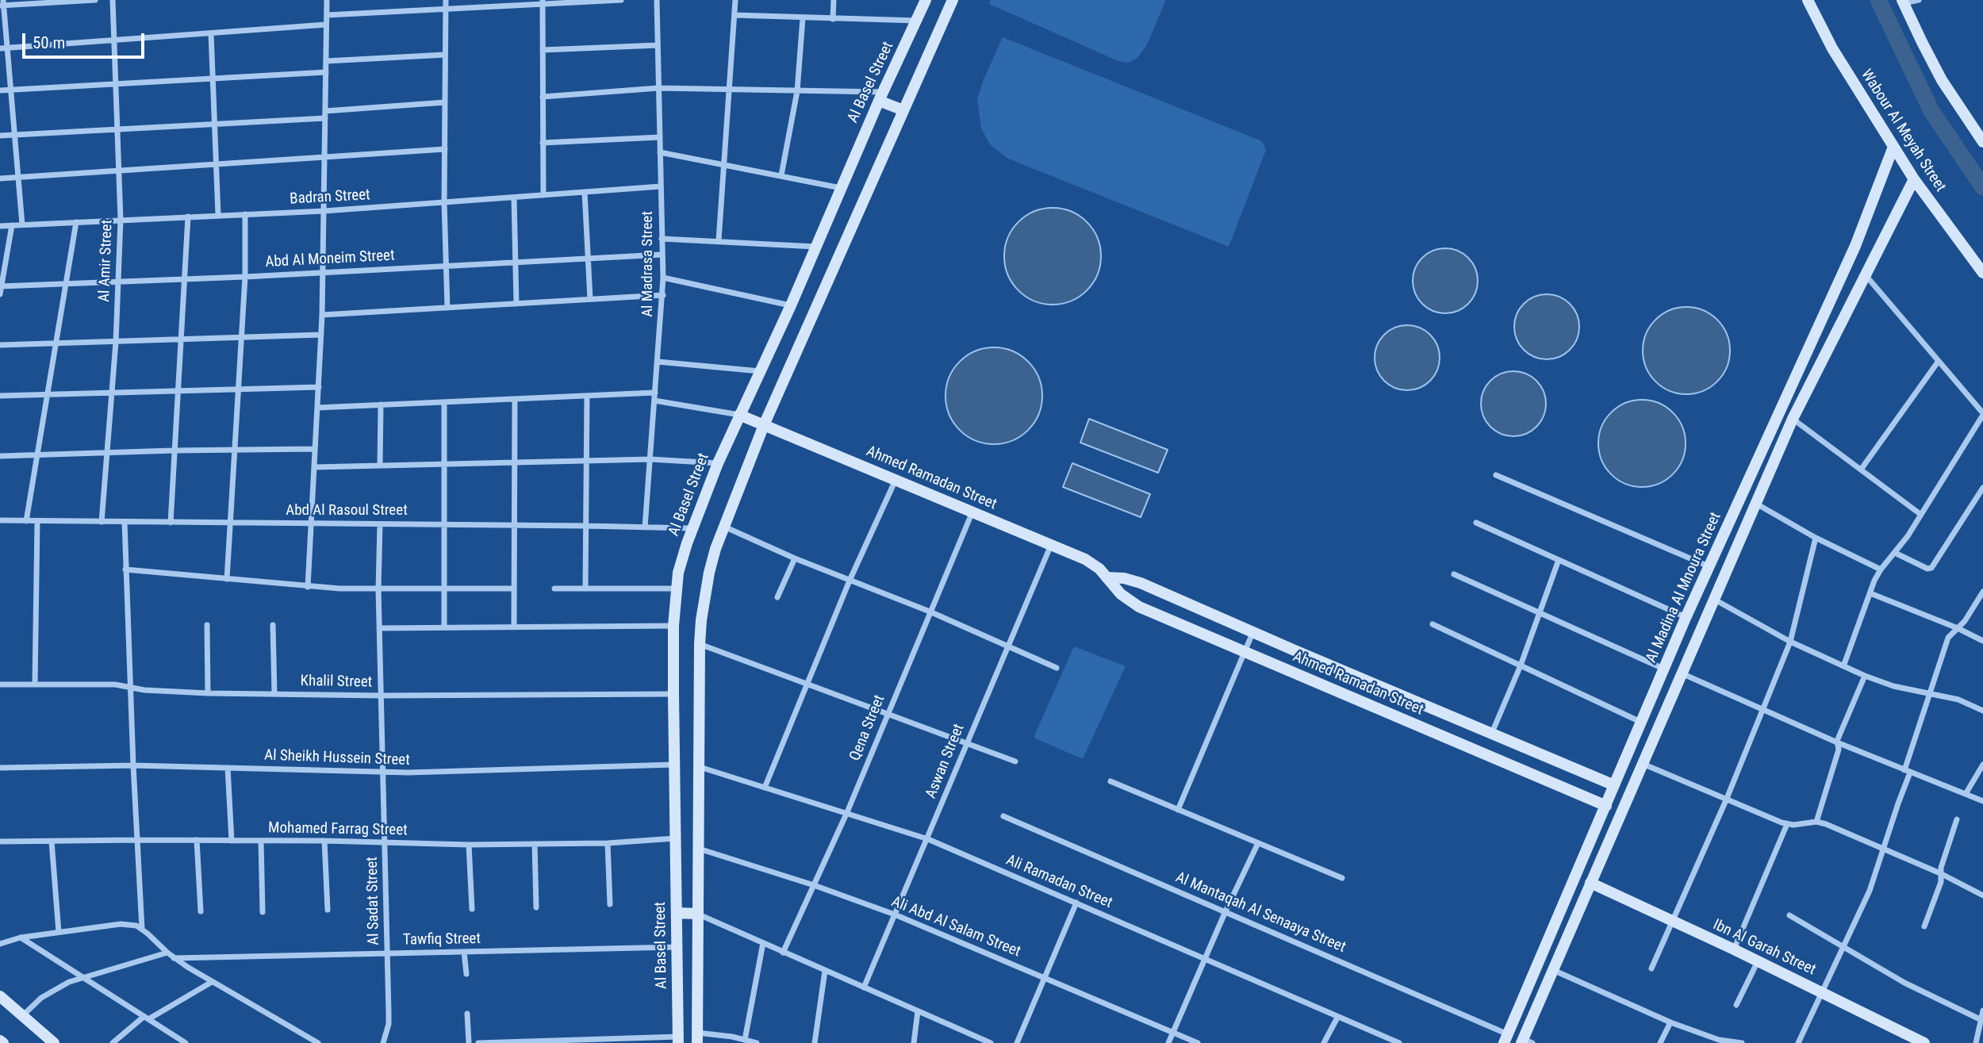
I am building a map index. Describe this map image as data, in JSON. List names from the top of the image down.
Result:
{
  "streets": {
    "main road": [
      "Al Basel Street",
      "Wabour Al Meyah Street",
      "Ahmed Ramadan Street",
      "Al Madina Al Mnoura Street",
      "Ibn Al Garah Street"
    ],
    "street": [
      "Badran Street",
      "Abd Al Moneim Street",
      "Al Amir Street",
      "Al Madrasa Street",
      "Abd Al Rasoul Street",
      "Khalil Street",
      "Qena Street",
      "Al Sheikh Hussein Street",
      "Aswan Street",
      "Mohamed Farrag Street",
      "Ali Ramadan Street",
      "Al Sadat Street",
      "Al Mantaqah Al Senaaya Street",
      "Ali Abd Al Salam Street",
      "Tawfiq Street"
    ]
  },
  "crossings": [
    ["Al Basel Street", "Ahmed Ramadan Street"],
    ["Al Basel Street", "Abd Al Rasoul Street"],
    ["Al Basel Street", "Khalil Street"],
    ["Al Basel Street", "Al Sheikh Hussein Street"],
    ["Al Basel Street", "Mohamed Farrag Street"],
    ["Al Basel Street", "Tawfiq Street"],
    ["Wabour Al Meyah Street", "Al Madina Al Mnoura Street"],
    ["Badran Street", "Al Amir Street"],
    ["Badran Street", "Al Madrasa Street"],
    ["Abd Al Moneim Street", "Al Amir Street"],
    ["Abd Al Moneim Street", "Al Madrasa Street"],
    ["Al Amir Street", "Abd Al Rasoul Street"],
    ["Al Madrasa Street", "Abd Al Rasoul Street"],
    ["Ahmed Ramadan Street", "Al Madina Al Mnoura Street"],
    ["Ahmed Ramadan Street", "Qena Street"],
    ["Ahmed Ramadan Street", "Aswan Street"],
    ["Abd Al Rasoul Street", "Al Sadat Street"],
    ["Al Madina Al Mnoura Street", "Al Mantaqah Al Senaaya Street"],
    ["Al Madina Al Mnoura Street", "Ibn Al Garah Street"],
    ["Khalil Street", "Al Sadat Street"],
    ["Qena Street", "Ali Ramadan Street"],
    ["Qena Street", "Ali Abd Al Salam Street"],
    ["Al Sheikh Hussein Street", "Al Sadat Street"],
    ["Aswan Street", "Ali Ramadan Street"],
    ["Aswan Street", "Ali Abd Al Salam Street"],
    ["Mohamed Farrag Street", "Al Sadat Street"],
    ["Al Sadat Street", "Tawfiq Street"]
  ],
  "scale_bar": "50 m"
}
